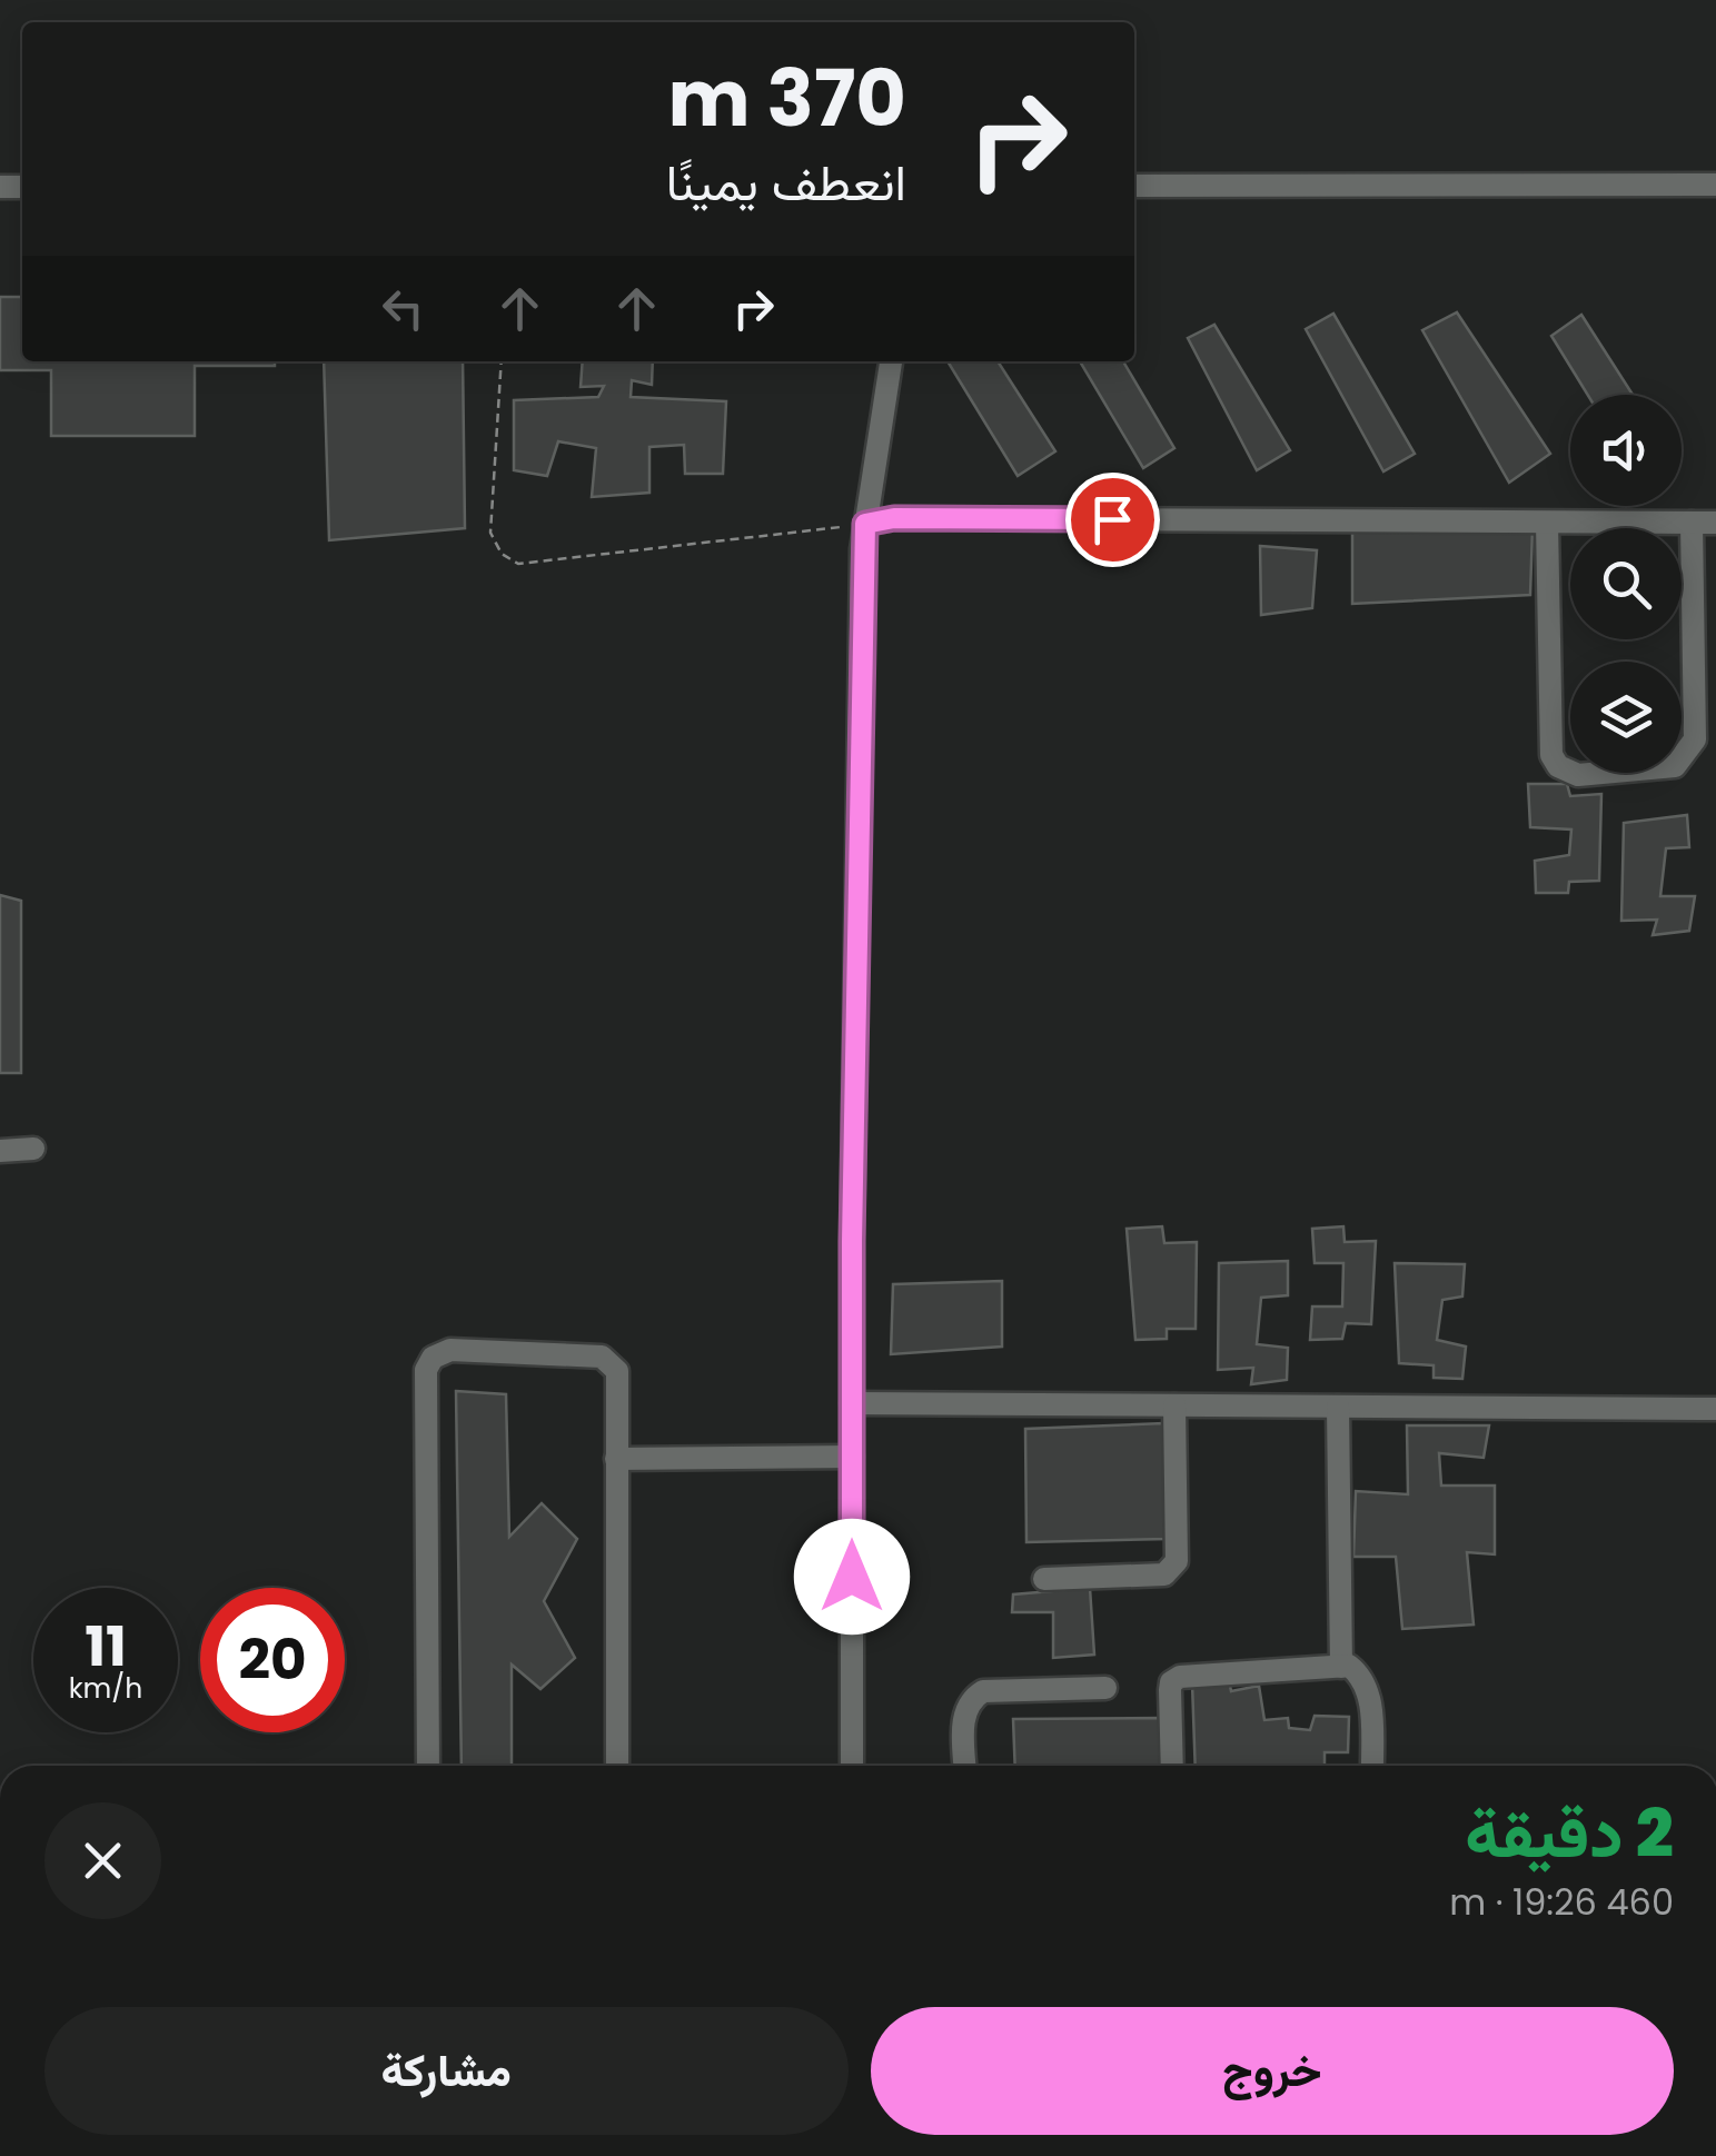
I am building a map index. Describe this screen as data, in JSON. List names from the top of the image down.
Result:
{
  "page": {
    "turn": ["370 m", "انعطف يمينًا"],
    "speed": "11 km/h",
    "limit": "20",
    "heading": ["2 دقيقة", "460 m · 19:26"],
    "buttons": ["خروج", "مشاركة"]
  }
}
